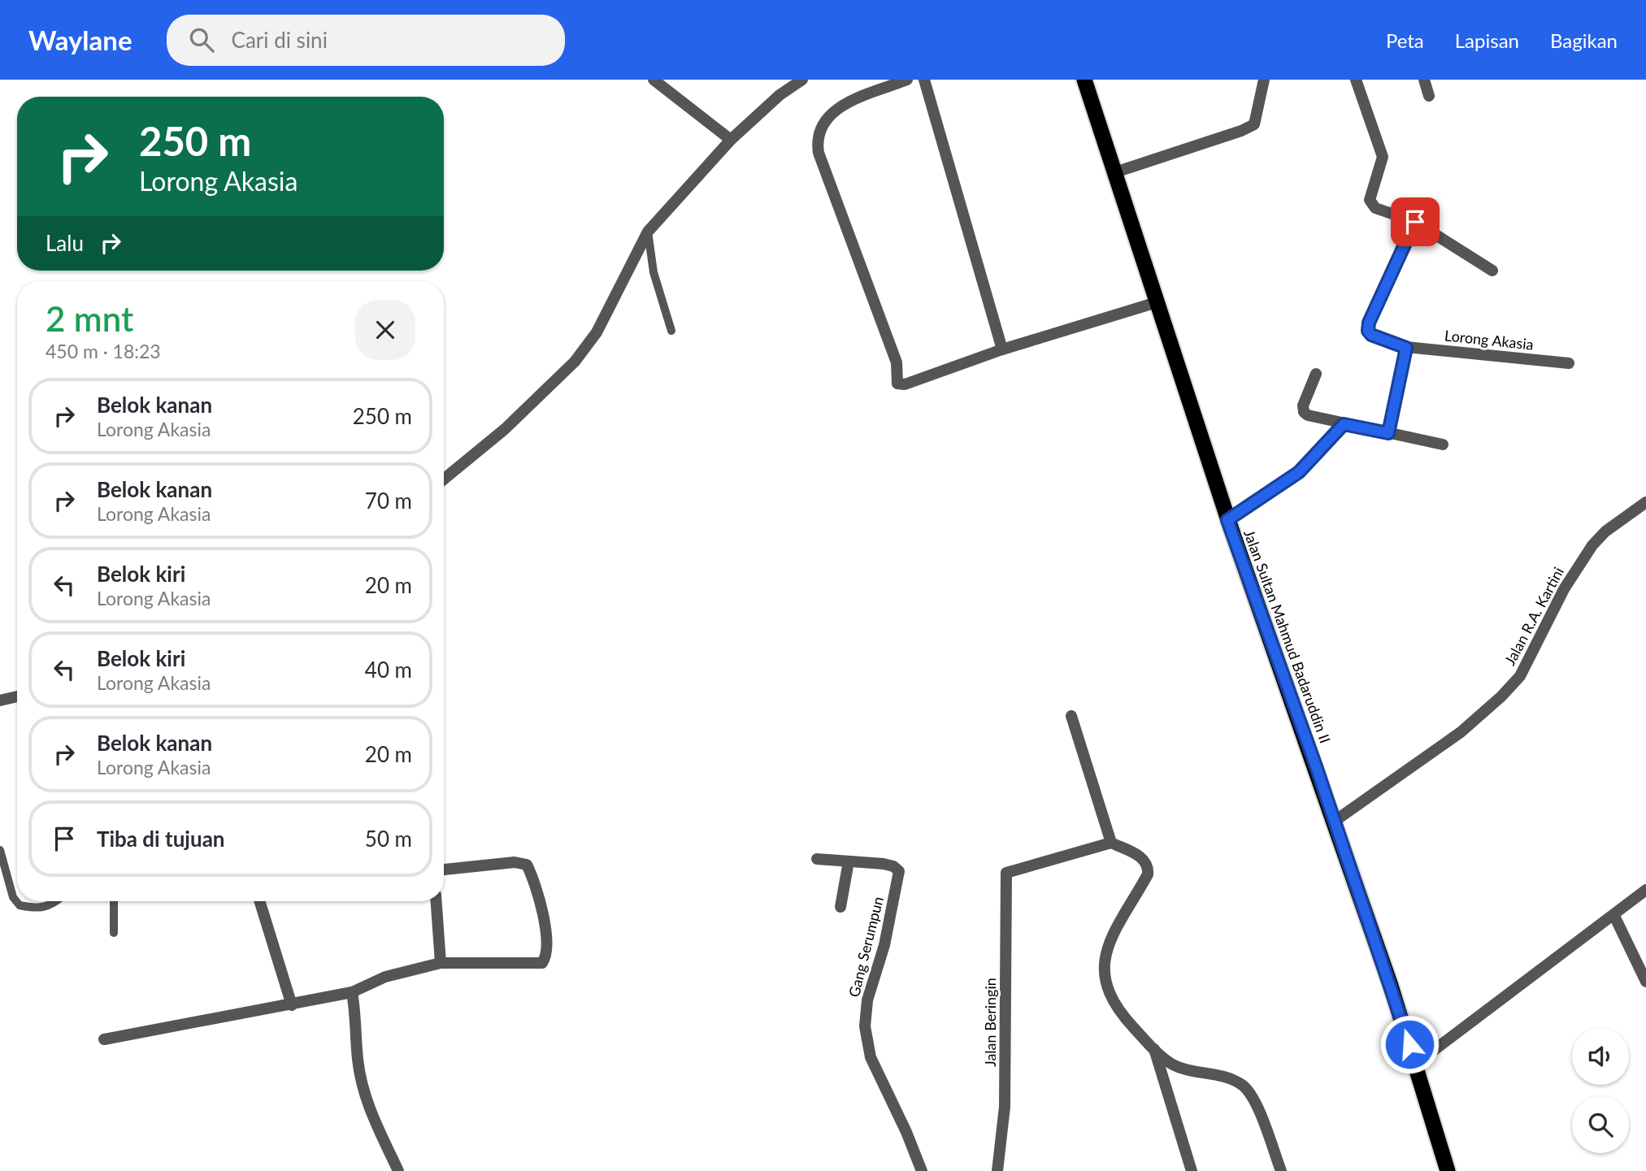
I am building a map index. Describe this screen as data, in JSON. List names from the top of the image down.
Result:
{
  "streets": {
    "highway": ["Jalan Sultan Mahmud Badaruddin II"],
    "street": [
      "Lorong Akasia",
      "Jalan R.A. Kartini",
      "Gang Serumpun",
      "Jalan Beringin"
    ]
  },
  "crossings": [
    ["Jalan R.A. Kartini", "Jalan Sultan Mahmud Badaruddin II"]
  ],
  "page": {
    "header": "Waylane",
    "search": "Cari di sini",
    "nav": ["Peta", "Lapisan", "Bagikan"],
    "turn": ["250 m", "Lorong Akasia"],
    "then": "Lalu",
    "heading": ["2 mnt", "450 m · 18:23"],
    "list": [
      {
        "name": "Belok kanan",
        "note": "Lorong Akasia",
        "value": "250 m"
      },
      {
        "name": "Belok kanan",
        "note": "Lorong Akasia",
        "value": "70 m"
      },
      {
        "name": "Belok kiri",
        "note": "Lorong Akasia",
        "value": "20 m"
      },
      {
        "name": "Belok kiri",
        "note": "Lorong Akasia",
        "value": "40 m"
      },
      {
        "name": "Belok kanan",
        "note": "Lorong Akasia",
        "value": "20 m"
      },
      {
        "name": "Tiba di tujuan",
        "value": "50 m"
      }
    ]
  }
}
